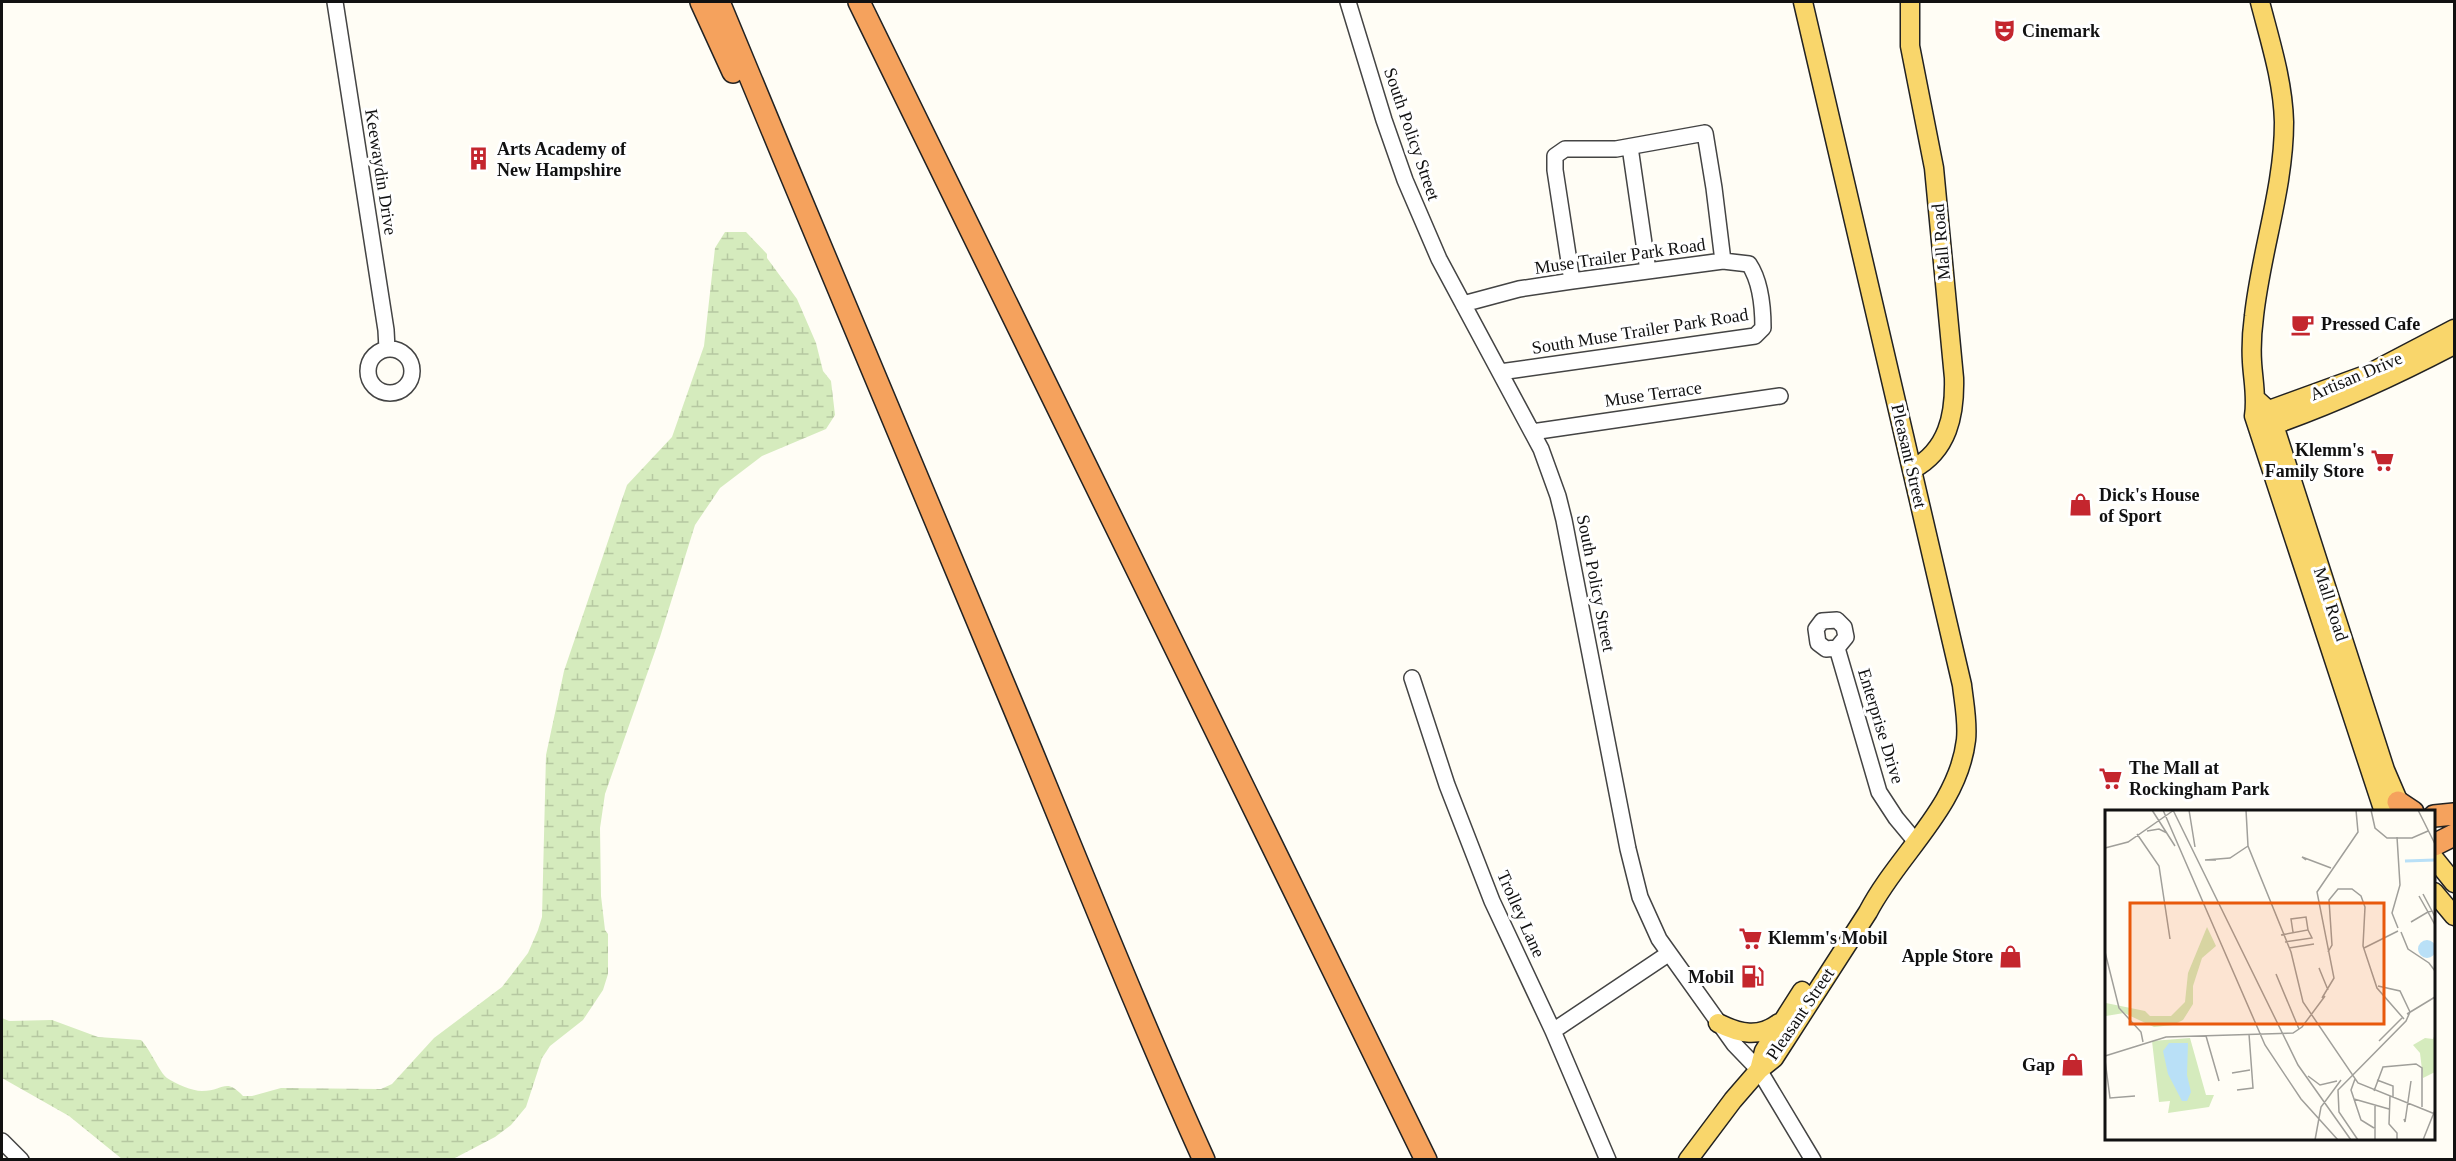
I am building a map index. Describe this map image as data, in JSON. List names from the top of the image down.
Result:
{
  "streets": {
    "main road": ["Mall Road", "Artisan Drive", "Pleasant Street"],
    "street": [
      "South Policy Street",
      "Keewaydin Drive",
      "Muse Trailer Park Road",
      "South Muse Trailer Park Road",
      "Muse Terrace",
      "Enterprise Drive",
      "Trolley Lane"
    ]
  },
  "crossings": [
    ["South Policy Street", "Muse Trailer Park Road"],
    ["South Policy Street", "South Muse Trailer Park Road"],
    ["South Policy Street", "Muse Terrace"],
    ["South Policy Street", "Pleasant Street"],
    ["Mall Road", "Artisan Drive"],
    ["Mall Road", "Pleasant Street"],
    ["Muse Trailer Park Road", "South Muse Trailer Park Road"],
    ["Pleasant Street", "Enterprise Drive"]
  ],
  "places": {
    "theatre": ["Cinemark"],
    "building": ["Arts Academy of New Hampshire"],
    "cafe": ["Pressed Cafe"],
    "supermarket": ["Klemm's Family Store", "The Mall at Rockingham Park", "Klemm's Mobil"],
    "shop": ["Dick's House of Sport", "Apple Store", "Gap"],
    "fuel station": ["Mobil"]
  }
}
